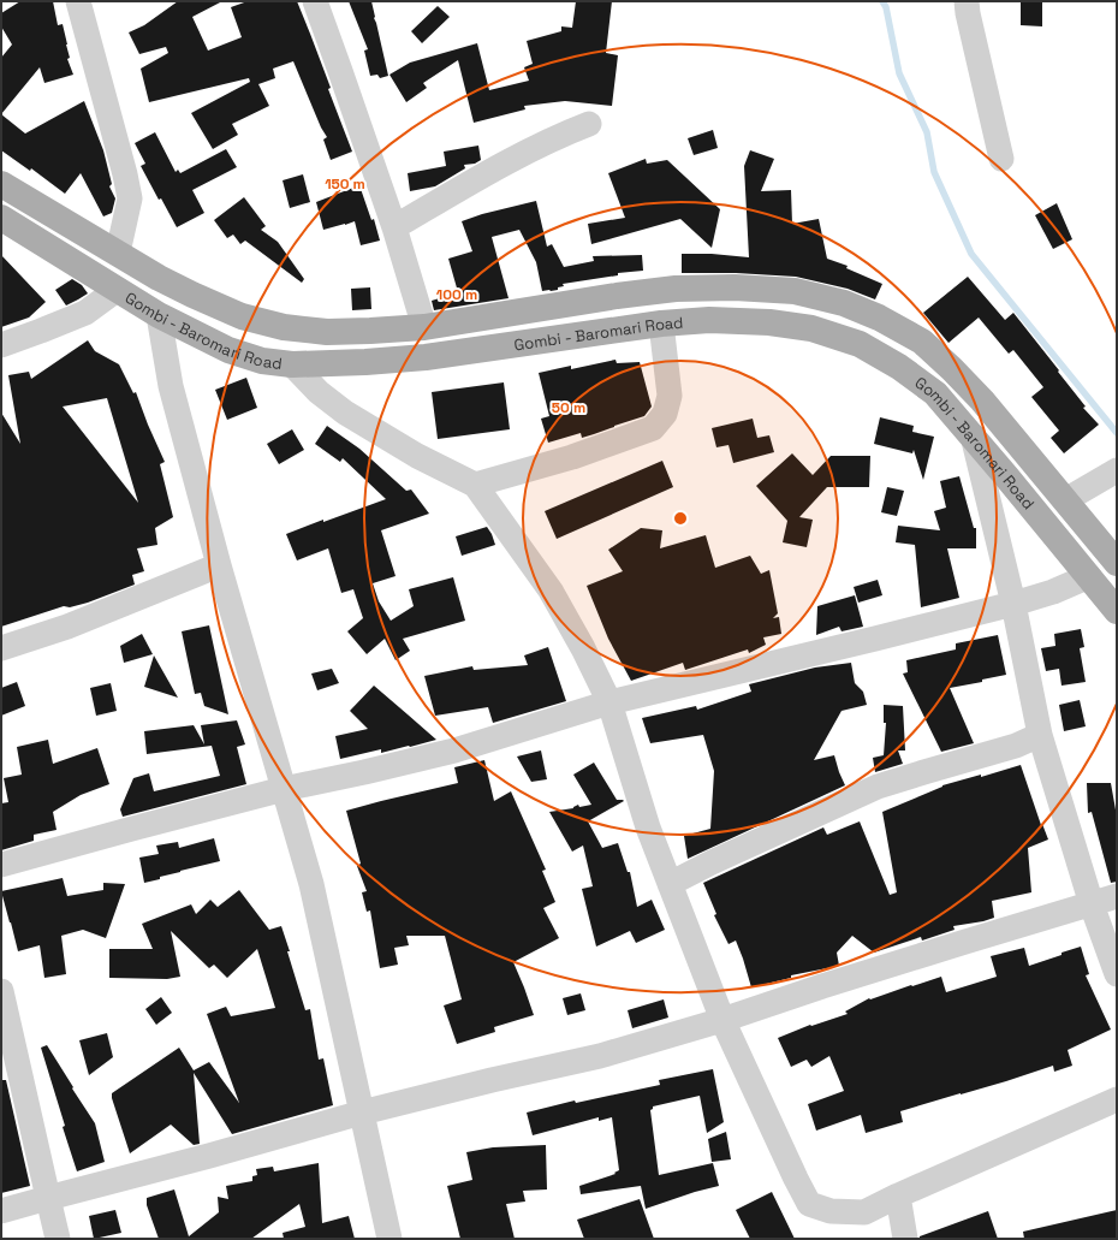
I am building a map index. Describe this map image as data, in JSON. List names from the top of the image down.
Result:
{
  "streets": {
    "main road": ["Gombi - Baromari Road"]
  },
  "rings": ["150 m", "100 m", "50 m"]
}
